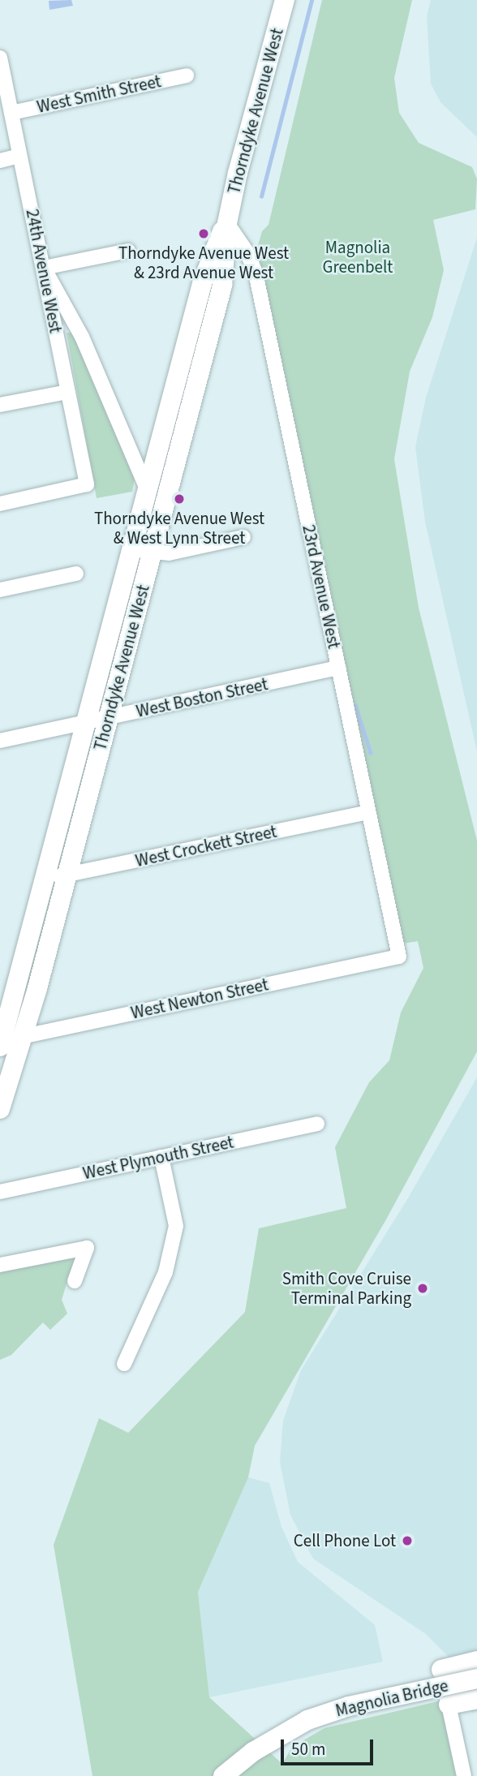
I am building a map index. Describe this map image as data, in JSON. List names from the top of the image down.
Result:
{
  "streets": {
    "main road": ["Thorndyke Avenue West", "Magnolia Bridge"],
    "street": [
      "West Smith Street",
      "24th Avenue West",
      "23rd Avenue West",
      "West Boston Street",
      "West Crockett Street",
      "West Newton Street",
      "West Plymouth Street"
    ]
  },
  "crossings": [
    ["West Smith Street", "24th Avenue West"],
    ["Thorndyke Avenue West", "23rd Avenue West"],
    ["Thorndyke Avenue West", "West Boston Street"],
    ["Thorndyke Avenue West", "West Crockett Street"],
    ["Thorndyke Avenue West", "West Newton Street"],
    ["23rd Avenue West", "West Boston Street"],
    ["23rd Avenue West", "West Crockett Street"],
    ["23rd Avenue West", "West Newton Street"]
  ],
  "parks": ["Magnolia Greenbelt"],
  "places": [
    "Thorndyke Avenue West & 23rd Avenue West",
    "Thorndyke Avenue West & West Lynn Street",
    "Smith Cove Cruise Terminal Parking",
    "Cell Phone Lot"
  ],
  "scale_bar": "50 m"
}
